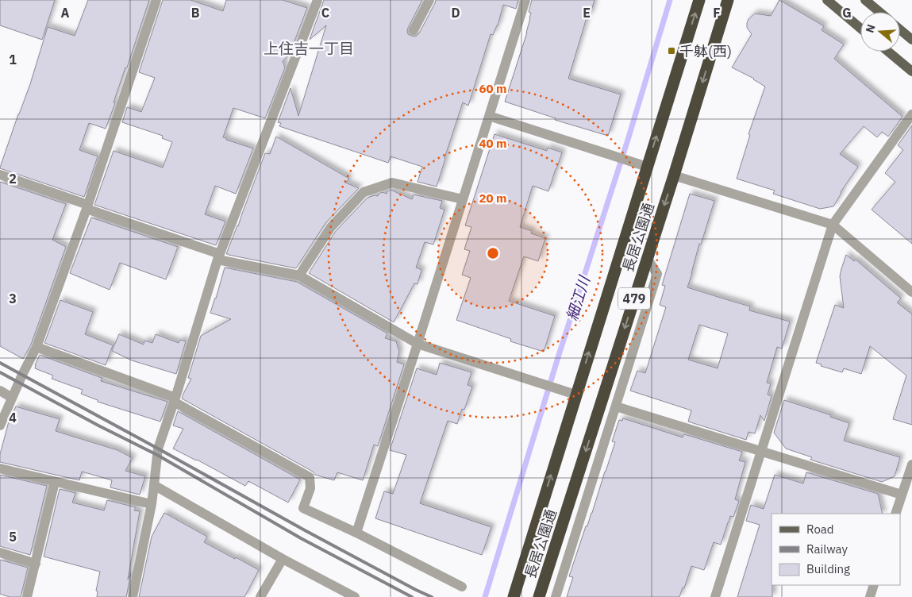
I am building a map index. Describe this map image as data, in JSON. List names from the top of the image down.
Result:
{
  "streets": {
    "highway": ["長居公園通", "479"]
  },
  "districts": ["上住吉一丁目"],
  "water": ["細江川"],
  "places": {
    "transit": ["千躰(西)"]
  },
  "legend": ["Road", "Railway", "Building"],
  "north": "left",
  "grid": {
    "columns": [
      "A",
      "B",
      "C",
      "D",
      "E",
      "F",
      "G"
    ],
    "rows": [
      "1",
      "2",
      "3",
      "4",
      "5"
    ]
  },
  "rings": ["60 m", "40 m", "20 m"]
}
